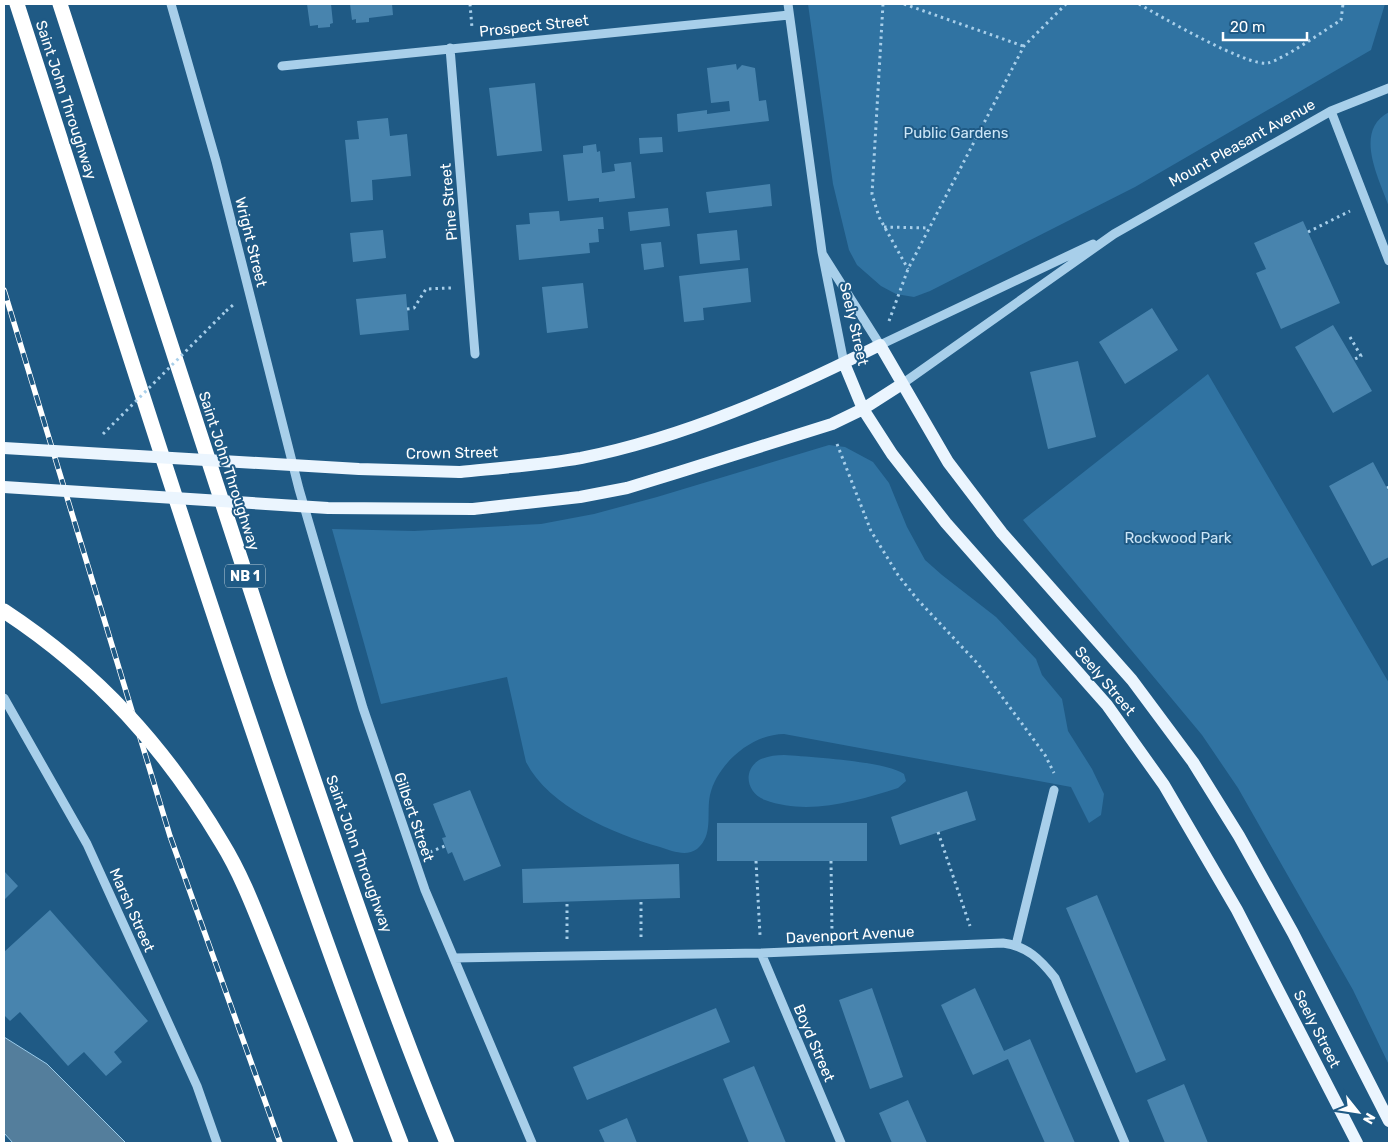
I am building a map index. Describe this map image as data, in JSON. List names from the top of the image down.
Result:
{
  "streets": {
    "highway": ["Saint John Throughway", "NB 1"],
    "main road": ["Mount Pleasant Avenue", "Seely Street", "Crown Street"],
    "street": [
      "Prospect Street",
      "Pine Street",
      "Wright Street",
      "Gilbert Street",
      "Marsh Street",
      "Davenport Avenue",
      "Boyd Street"
    ]
  },
  "crossings": [
    ["Prospect Street", "Pine Street"],
    ["Prospect Street", "Seely Street"],
    ["Mount Pleasant Avenue", "Seely Street"],
    ["Mount Pleasant Avenue", "Crown Street"],
    ["Wright Street", "Gilbert Street"],
    ["Seely Street", "Crown Street"],
    ["Gilbert Street", "Davenport Avenue"],
    ["Davenport Avenue", "Boyd Street"]
  ],
  "parks": ["Public Gardens", "Rockwood Park"],
  "scale_bar": "20 m",
  "north": "bottom right"
}
